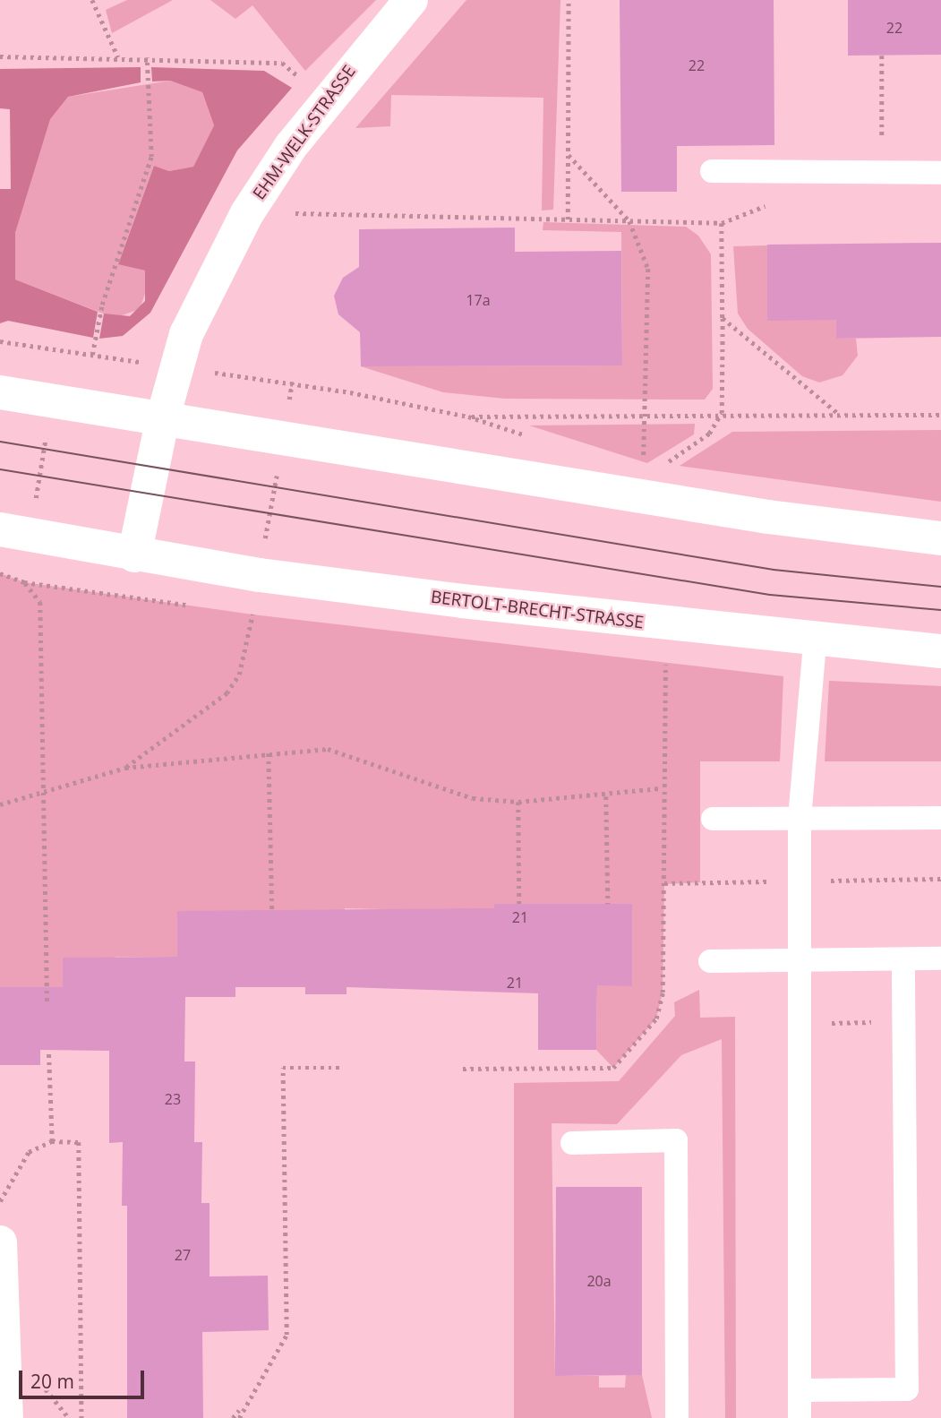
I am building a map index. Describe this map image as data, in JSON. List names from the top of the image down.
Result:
{
  "streets": {
    "main road": ["EHM-WELK-STRASSE", "BERTOLT-BRECHT-STRASSE"]
  },
  "house_numbers": [
    "22",
    "22",
    "17a",
    "21",
    "21",
    "23",
    "27",
    "20a"
  ],
  "scale_bar": "20 m"
}
